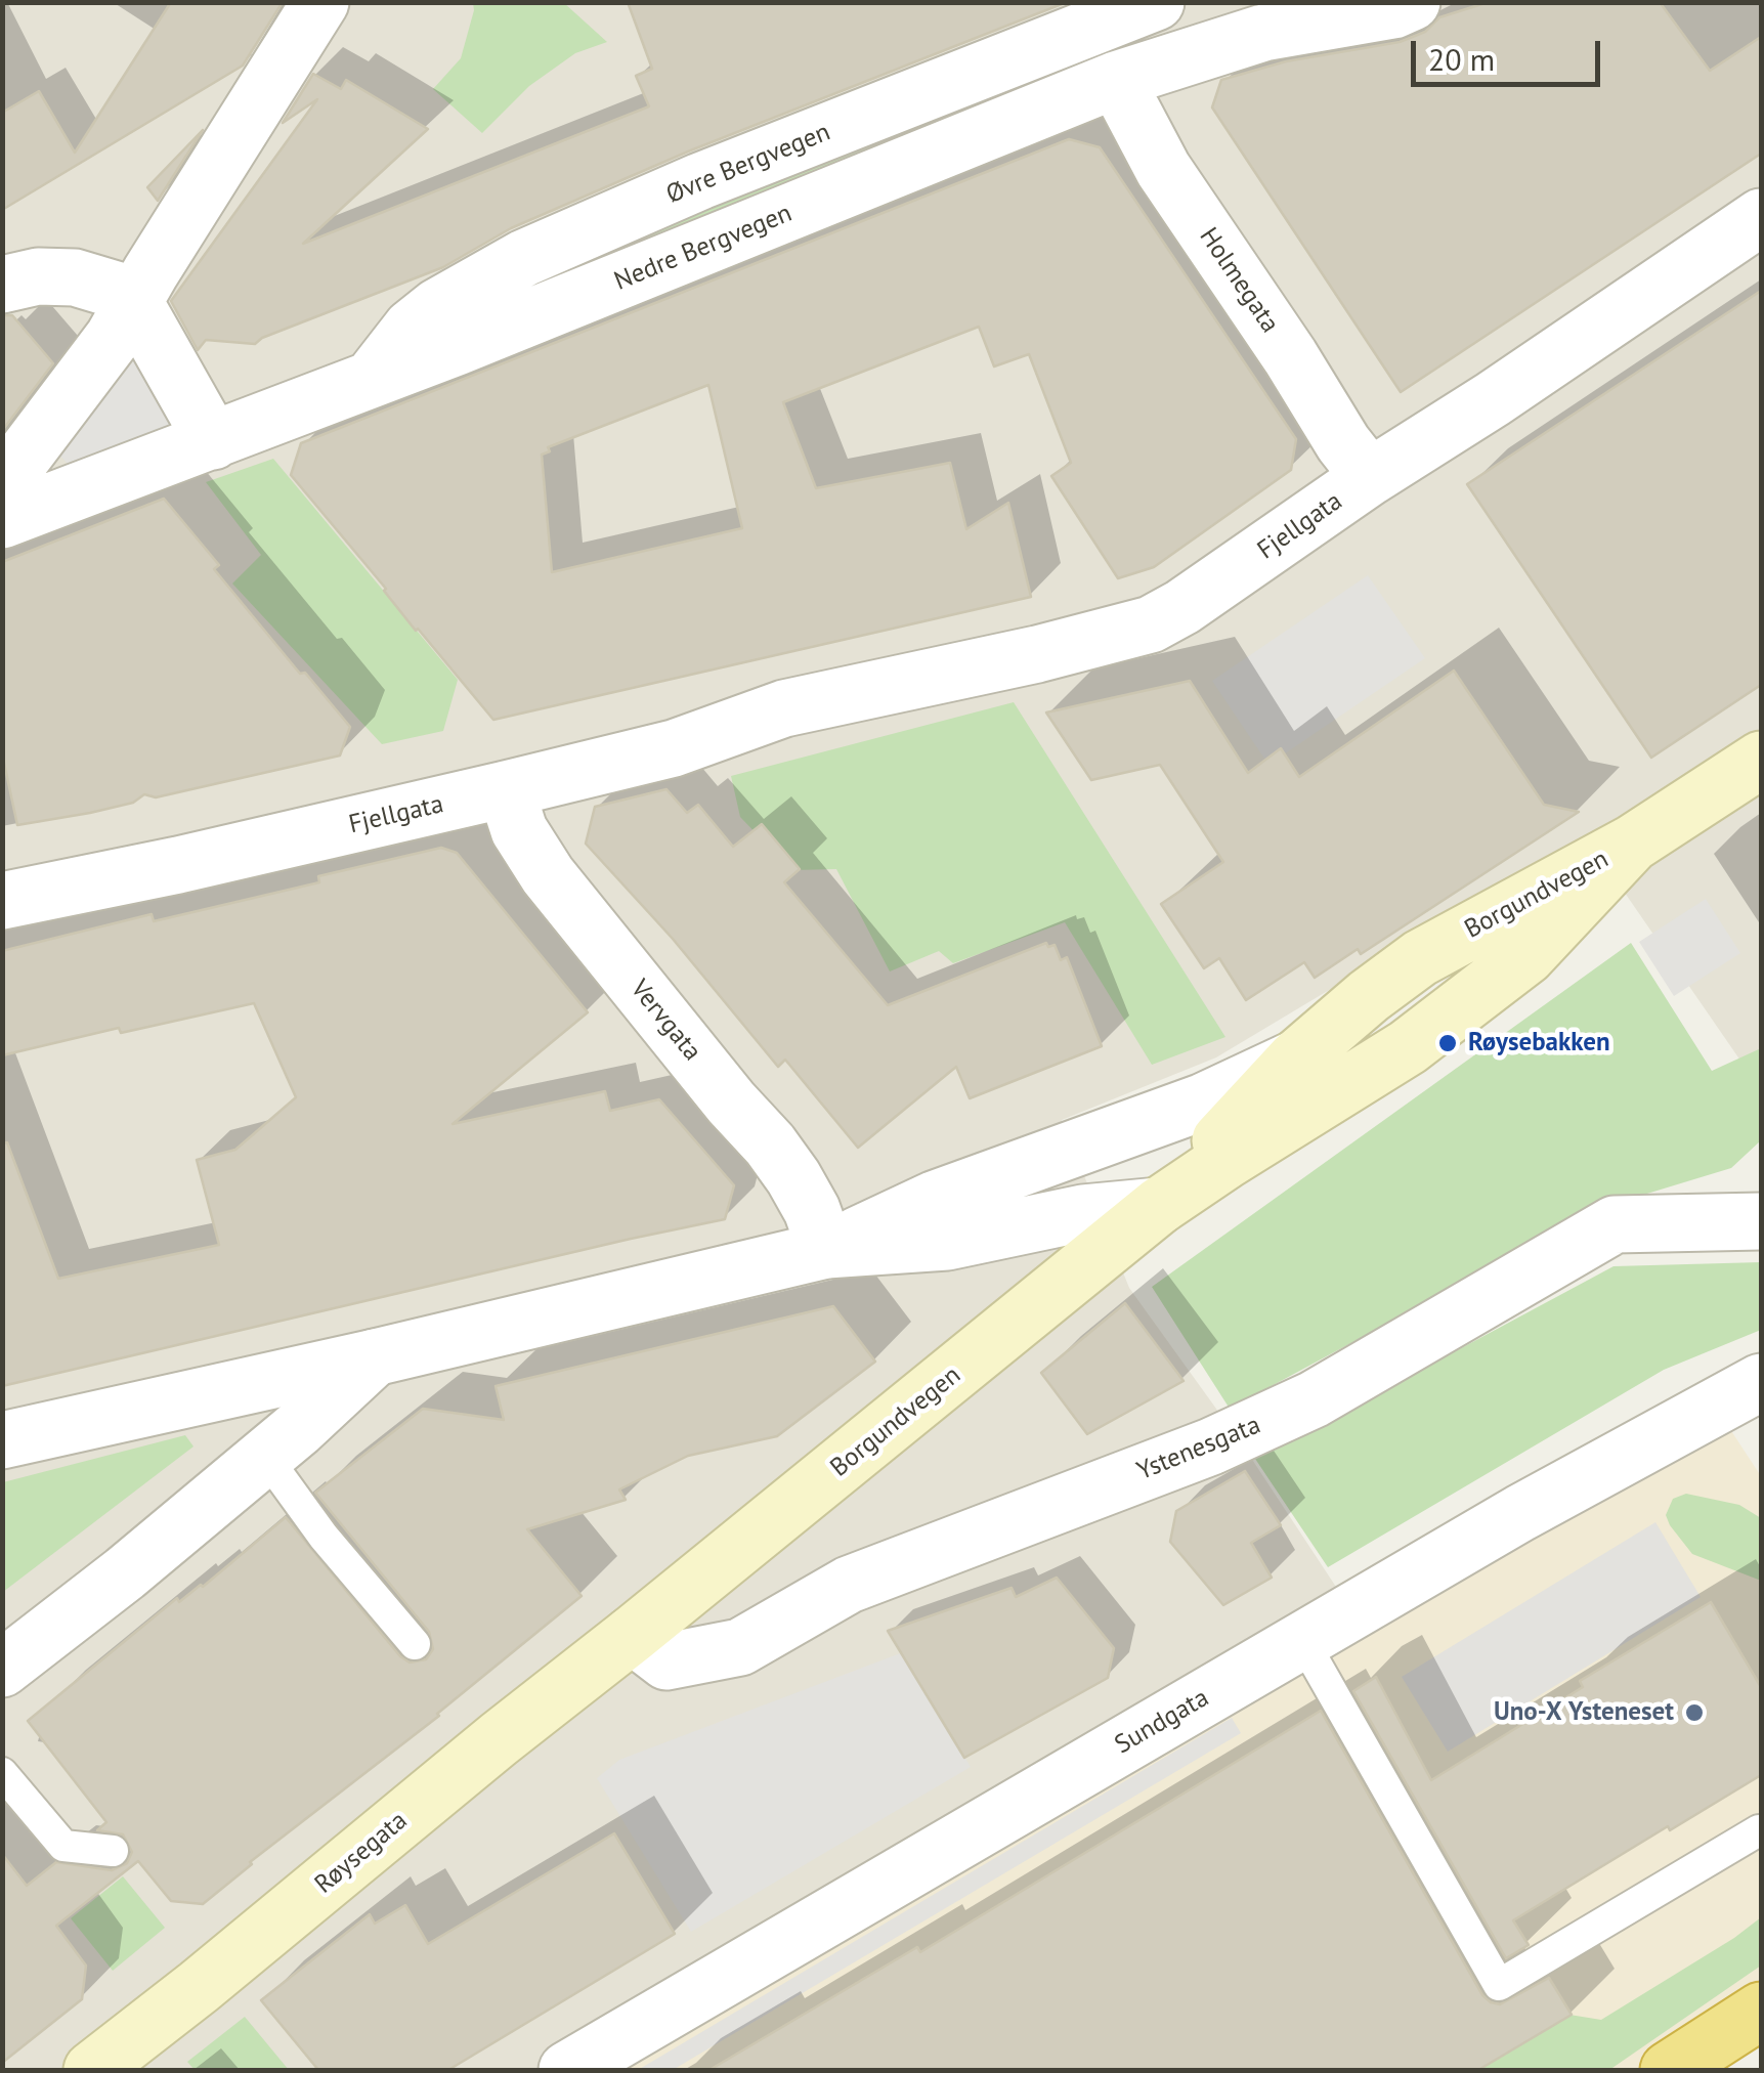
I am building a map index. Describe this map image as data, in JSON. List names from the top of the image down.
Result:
{
  "streets": {
    "main road": ["Borgundvegen", "Røysegata"],
    "street": [
      "Øvre Bergvegen",
      "Nedre Bergvegen",
      "Holmegata",
      "Fjellgata",
      "Vervgata",
      "Ystenesgata",
      "Sundgata"
    ]
  },
  "crossings": [
    ["Øvre Bergvegen", "Nedre Bergvegen"],
    ["Nedre Bergvegen", "Holmegata"],
    ["Holmegata", "Fjellgata"],
    ["Fjellgata", "Vervgata"],
    ["Borgundvegen", "Vervgata"],
    ["Borgundvegen", "Ystenesgata"],
    ["Borgundvegen", "Røysegata"],
    ["Ystenesgata", "Røysegata"]
  ],
  "places": ["Røysebakken", "Uno-X Ysteneset"],
  "scale_bar": "20 m"
}
